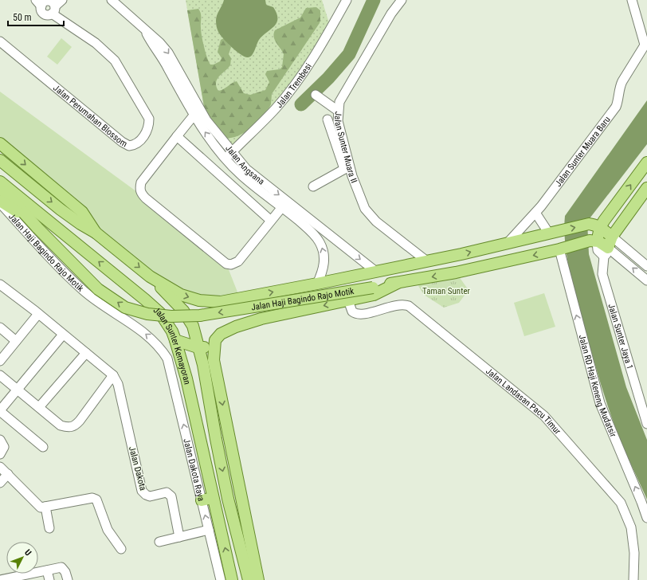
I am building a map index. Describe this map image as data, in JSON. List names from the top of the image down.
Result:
{
  "streets": {
    "main road": ["Jalan Haji Bagindo Rajo Motik", "Jalan Sunter Kemayoran"],
    "street": [
      "Jalan Trembesi",
      "Jalan Perumahan Blossom",
      "Jalan Sunter Muara II",
      "Jalan Sunter Muara Baru",
      "Jalan Angsana",
      "Jalan Sunter Jaya 1",
      "Jalan RD Haji Keneng Mudatsir",
      "Jalan Landasan Pacu Timur",
      "Jalan Dakota",
      "Jalan Dakota Raya"
    ]
  },
  "crossings": [
    ["Jalan Trembesi", "Jalan Angsana"],
    ["Jalan Sunter Muara II", "Jalan Haji Bagindo Rajo Motik"],
    ["Jalan Sunter Muara Baru", "Jalan Haji Bagindo Rajo Motik"],
    ["Jalan Angsana", "Jalan Haji Bagindo Rajo Motik"],
    ["Jalan Haji Bagindo Rajo Motik", "Jalan RD Haji Keneng Mudatsir"],
    ["Jalan Haji Bagindo Rajo Motik", "Jalan Dakota Raya"]
  ],
  "one_way": ["Jalan RD Haji Keneng Mudatsir", "Jalan Dakota Raya"],
  "parks": ["Taman Sunter"],
  "scale_bar": "50 m",
  "north": "top right"
}
